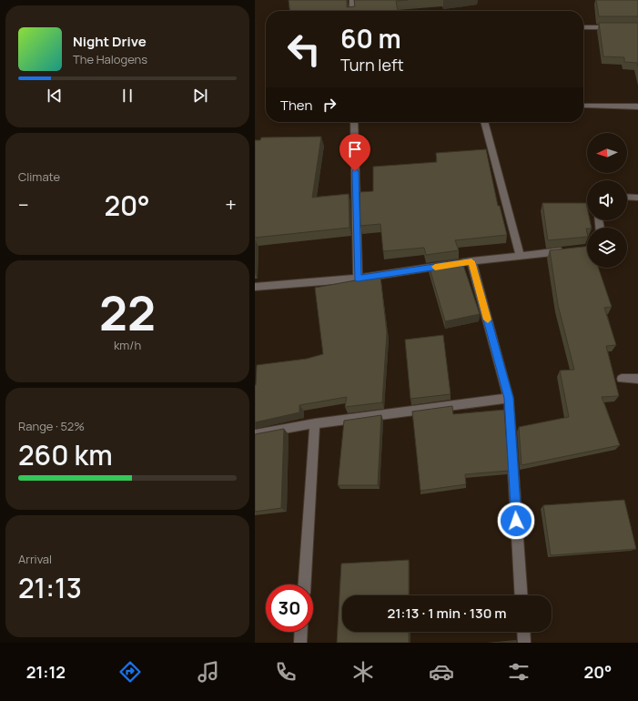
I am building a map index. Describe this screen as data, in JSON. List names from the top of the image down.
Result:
{
  "north": "left",
  "page": {
    "turn": ["60 m", "Turn left"],
    "song": ["Night Drive", "The Halogens"],
    "then": "Then",
    "tile": [
      "Climate",
      ["22", "km/h"],
      ["Range · 52%", "260 km"],
      ["Arrival", "21:13"]
    ],
    "heat": ["−", "20°", "+"],
    "limit": "30",
    "trip": "21:13 · 1 min · 130 m",
    "tabs": ["21:12", "20°"]
  }
}
